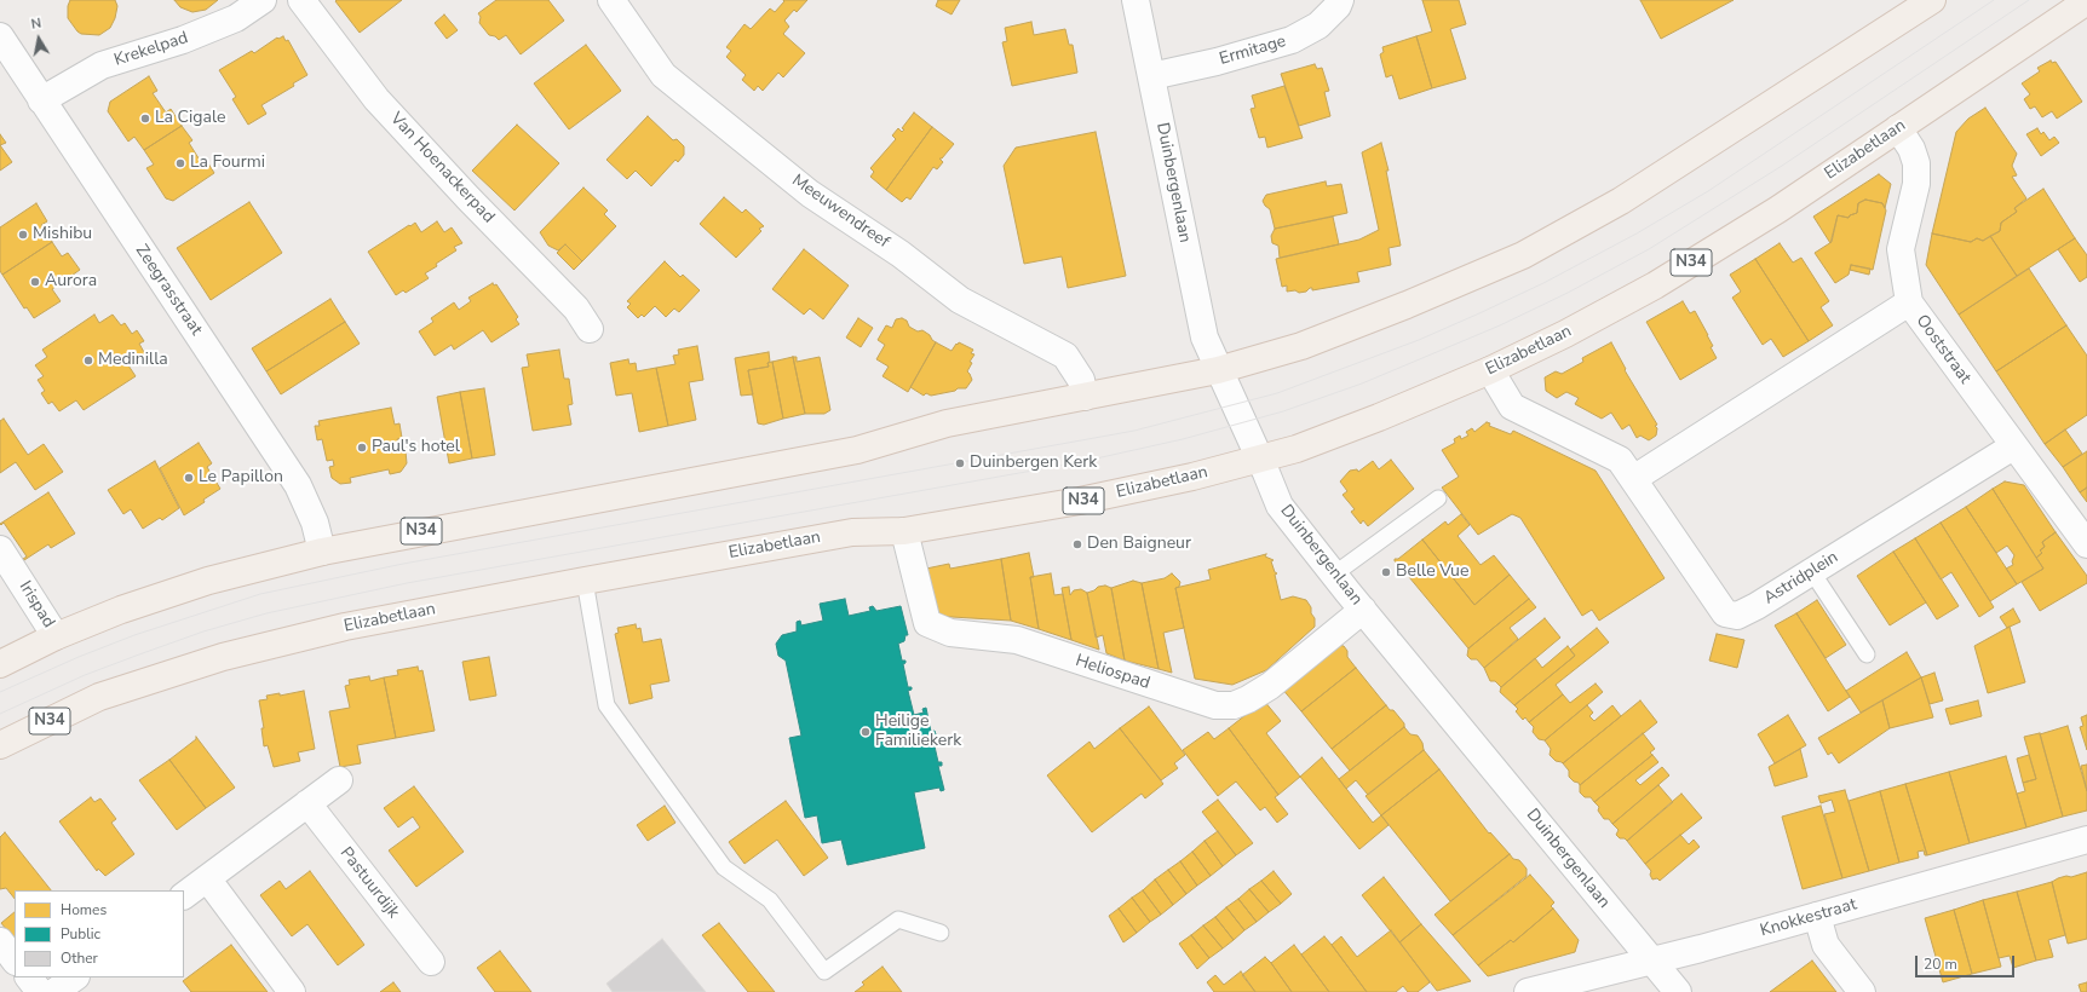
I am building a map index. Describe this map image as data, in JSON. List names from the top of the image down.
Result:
{
  "streets": {
    "main road": ["Elizabetlaan", "N34"],
    "street": [
      "Krekelpad",
      "Ermitage",
      "Van Hoenackerpad",
      "Duinbergenlaan",
      "Meeuwendreef",
      "Zeegrasstraat",
      "Ooststraat",
      "Astridplein",
      "Irispad",
      "Heliospad",
      "Pastuurdijk",
      "Knokkestraat"
    ]
  },
  "crossings": [
    ["Krekelpad", "Zeegrasstraat"],
    ["Ermitage", "Duinbergenlaan"],
    ["Elizabetlaan", "Duinbergenlaan"],
    ["Elizabetlaan", "Ooststraat"],
    ["Elizabetlaan", "Astridplein"],
    ["Elizabetlaan", "Heliospad"],
    ["Duinbergenlaan", "N34"],
    ["Duinbergenlaan", "Heliospad"],
    ["Duinbergenlaan", "Knokkestraat"],
    ["Meeuwendreef", "N34"],
    ["N34", "Zeegrasstraat"],
    ["N34", "Irispad"],
    ["Ooststraat", "Astridplein"]
  ],
  "places": [
    "La Cigale",
    "La Fourmi",
    "Mishibu",
    "Aurora",
    "Medinilla",
    "Paul's hotel",
    "Duinbergen Kerk",
    "Le Papillon",
    "Den Baigneur",
    "Belle Vue",
    "Heilige Familiekerk"
  ],
  "legend": ["Homes", "Public", "Other"],
  "scale_bar": "20 m",
  "north": "top"
}
